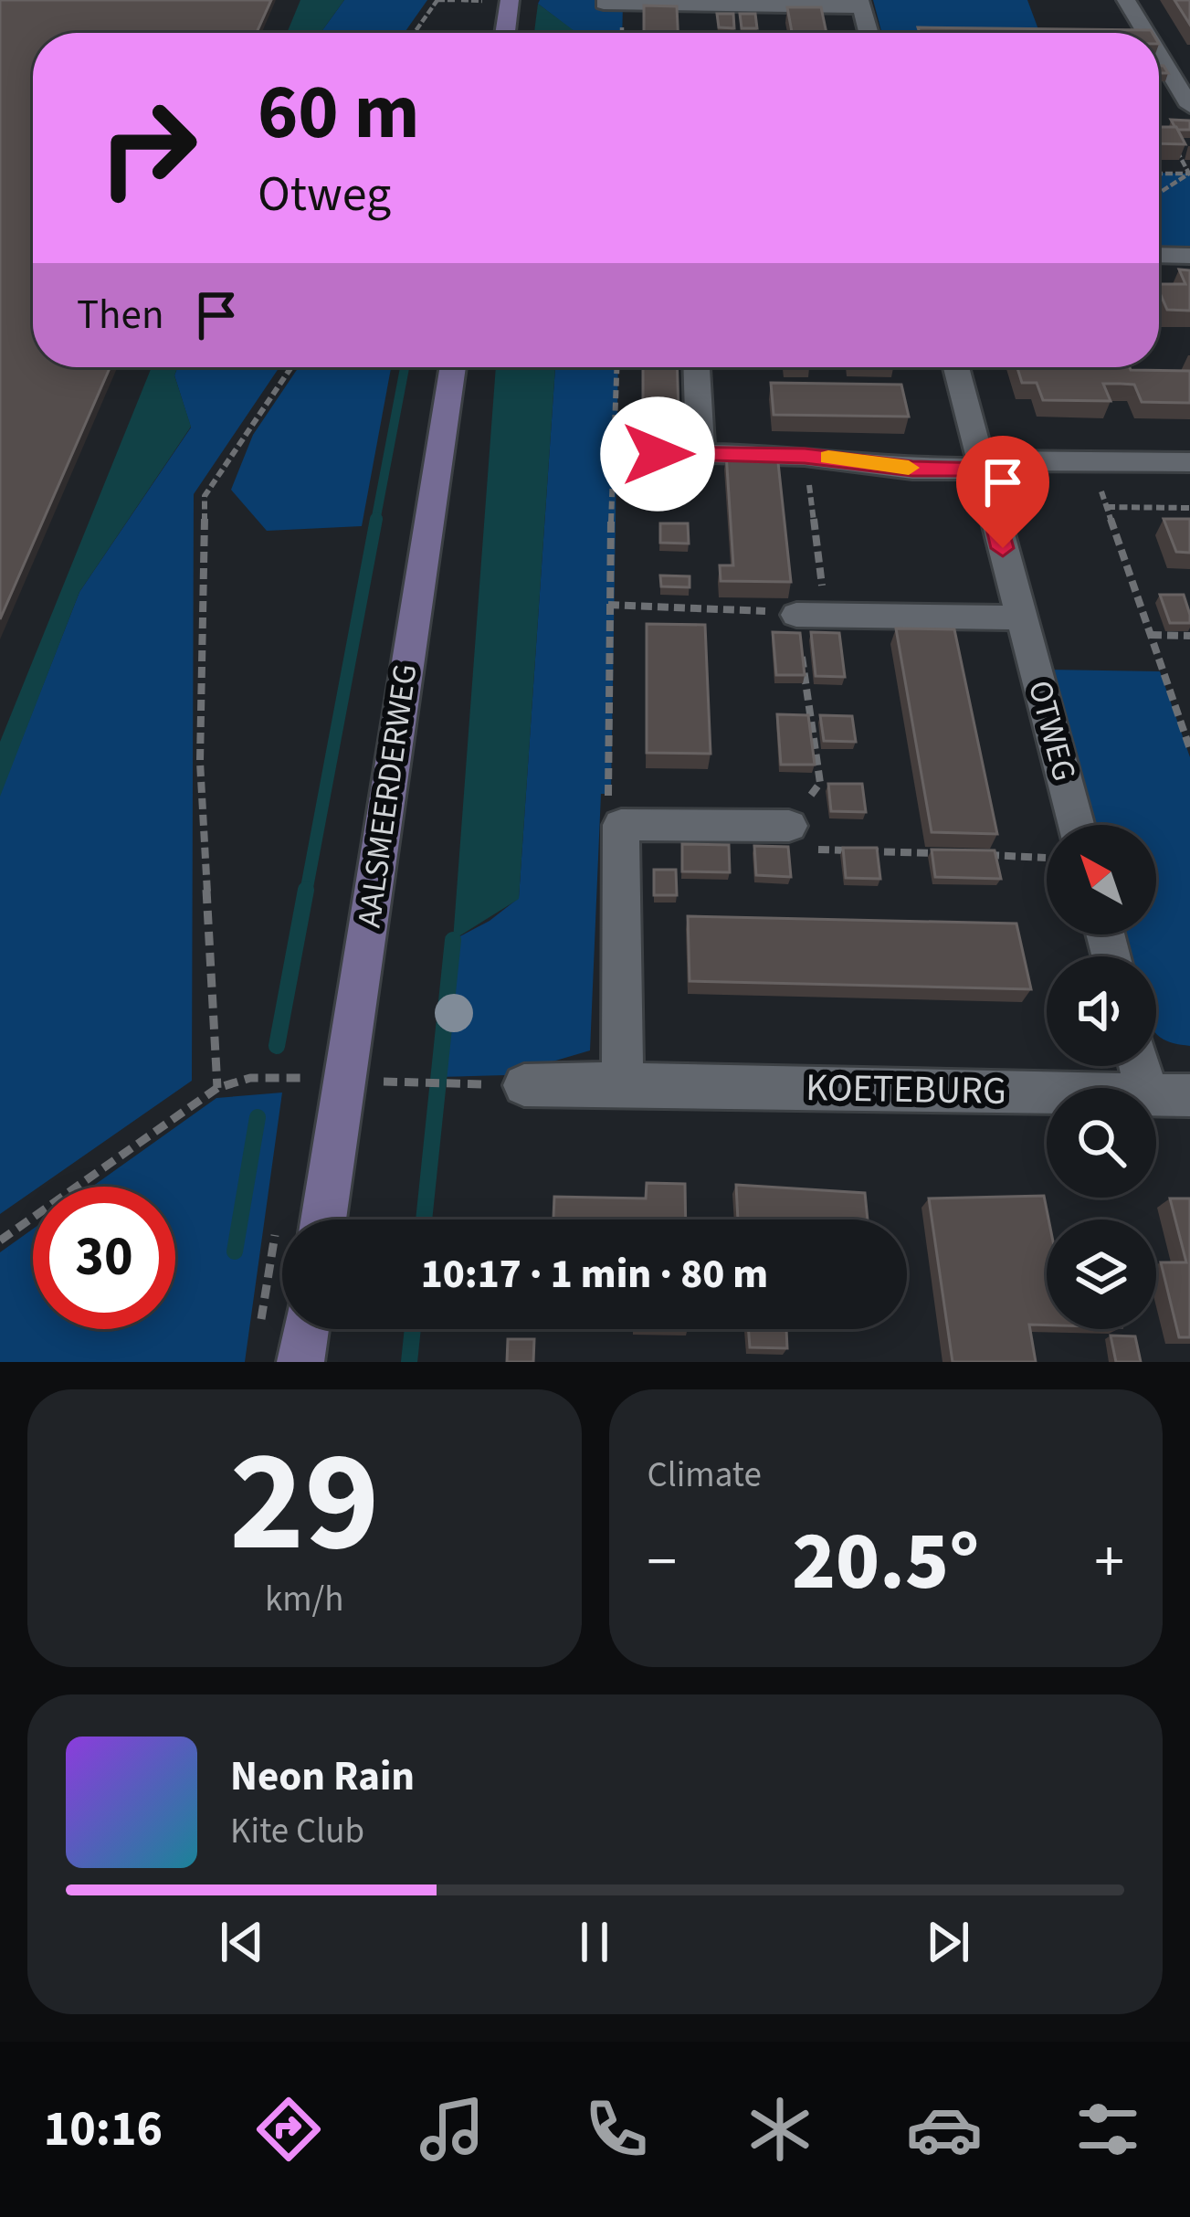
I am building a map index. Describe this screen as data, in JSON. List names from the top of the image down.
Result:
{
  "streets": {
    "street": ["OTWEG", "AALSMEERDERWEG", "KOETEBURG"]
  },
  "north": "top left",
  "page": {
    "turn": ["60 m", "Otweg"],
    "then": "Then",
    "limit": "30",
    "trip": "10:17 · 1 min · 80 m",
    "tile": [
      ["29", "km/h"],
      "Climate"
    ],
    "heat": ["−", "20.5°", "+"],
    "song": ["Neon Rain", "Kite Club"],
    "tabs": "10:16"
  }
}
